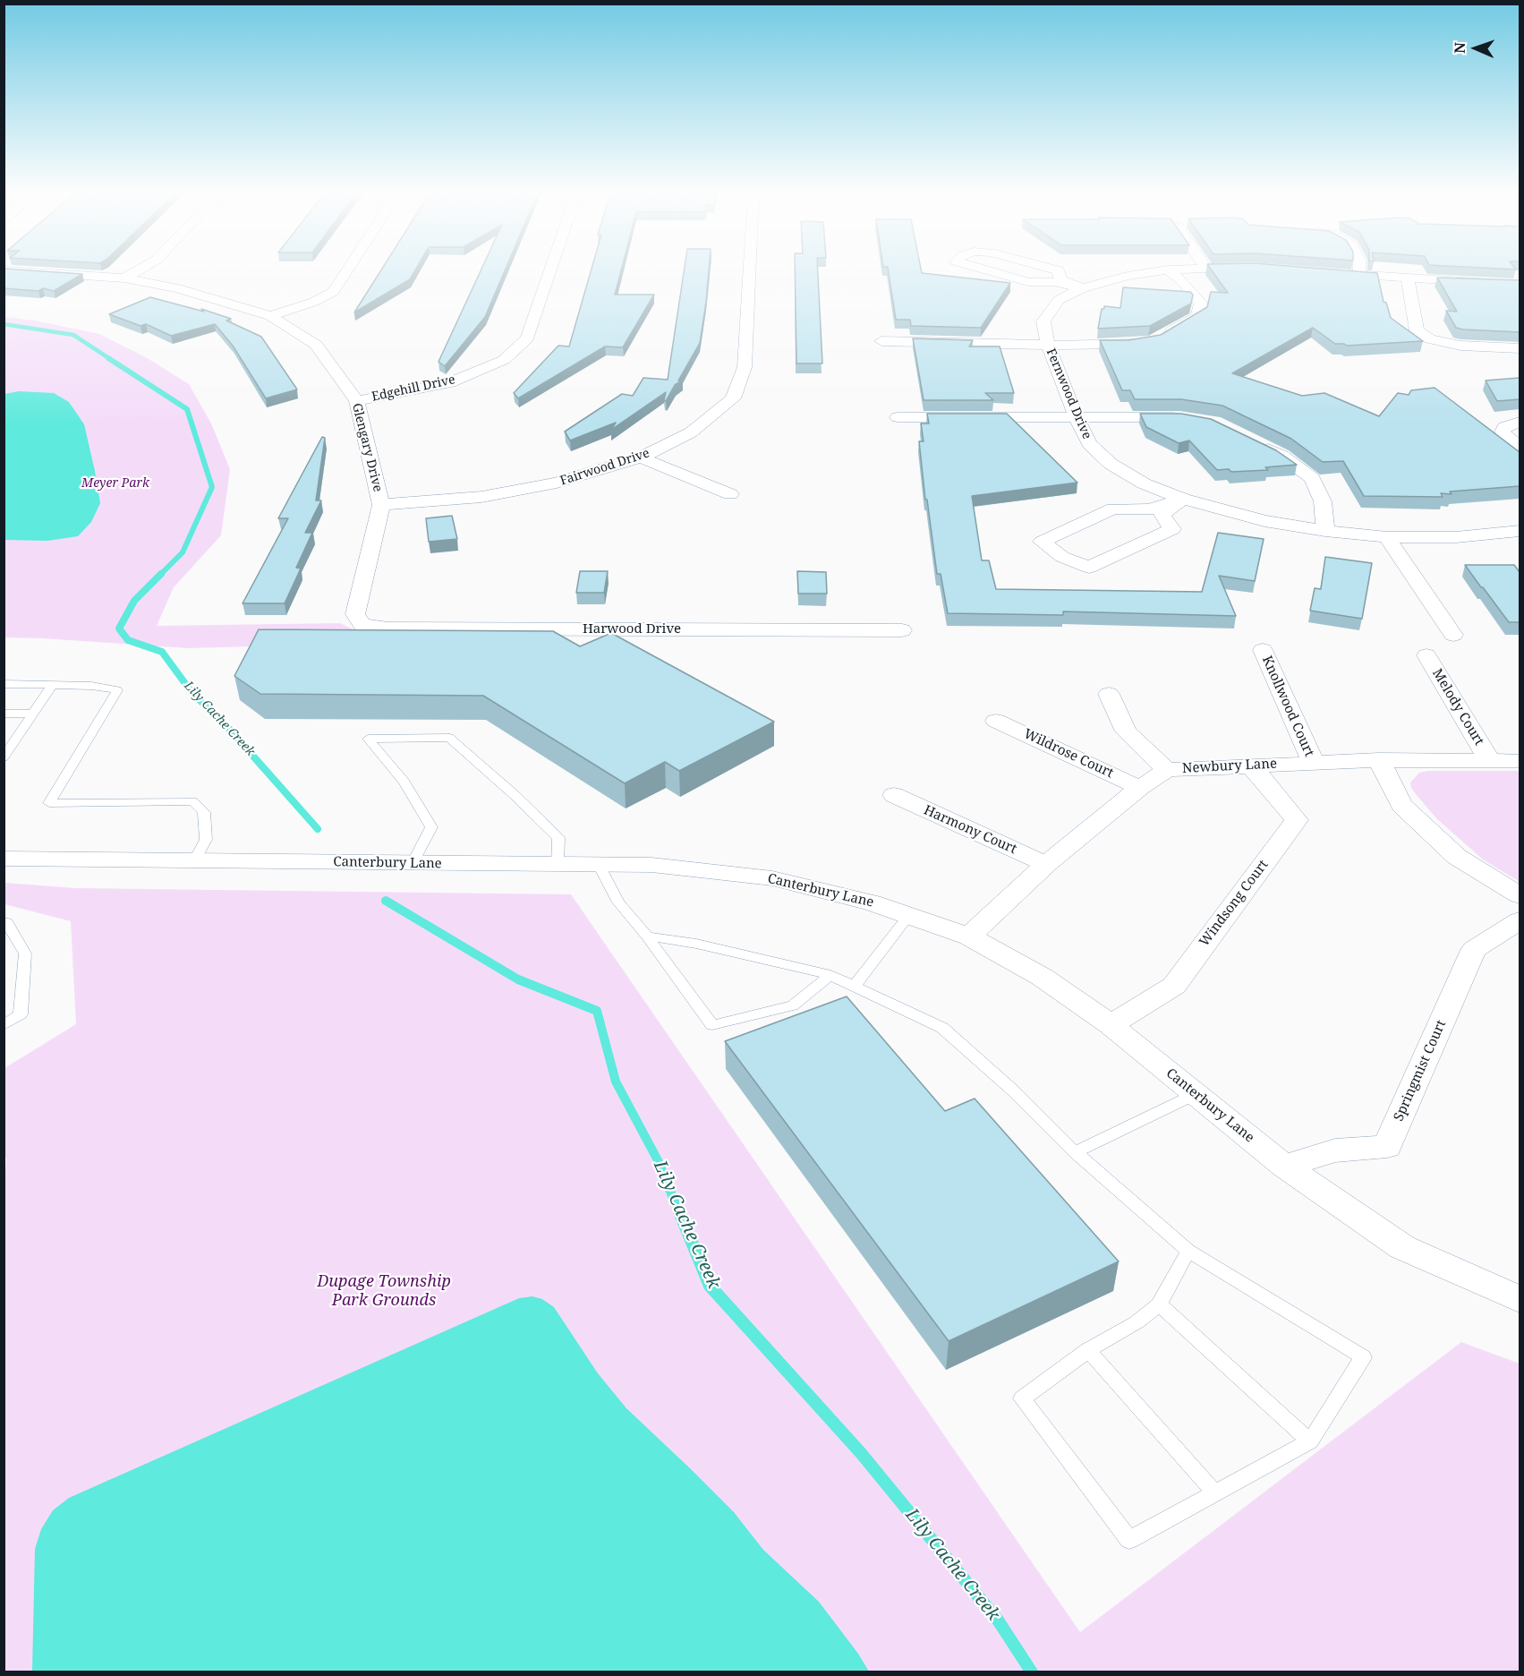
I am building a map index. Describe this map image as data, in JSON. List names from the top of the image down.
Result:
{
  "streets": {
    "street": [
      "Edgehill Drive",
      "Fernwood Drive",
      "Glengary Drive",
      "Fairwood Drive",
      "Harwood Drive",
      "Knollwood Court",
      "Melody Court",
      "Wildrose Court",
      "Newbury Lane",
      "Harmony Court",
      "Canterbury Lane",
      "Windsong Court",
      "Springmist Court"
    ]
  },
  "crossings": [
    ["Edgehill Drive", "Glengary Drive"],
    ["Glengary Drive", "Fairwood Drive"],
    ["Glengary Drive", "Harwood Drive"],
    ["Knollwood Court", "Newbury Lane"],
    ["Melody Court", "Newbury Lane"],
    ["Wildrose Court", "Newbury Lane"],
    ["Newbury Lane", "Harmony Court"],
    ["Newbury Lane", "Canterbury Lane"],
    ["Newbury Lane", "Windsong Court"],
    ["Canterbury Lane", "Windsong Court"],
    ["Canterbury Lane", "Springmist Court"]
  ],
  "water": ["Lily Cache Creek"],
  "parks": ["Meyer Park", "Dupage Township Park Grounds"],
  "north": "left"
}
